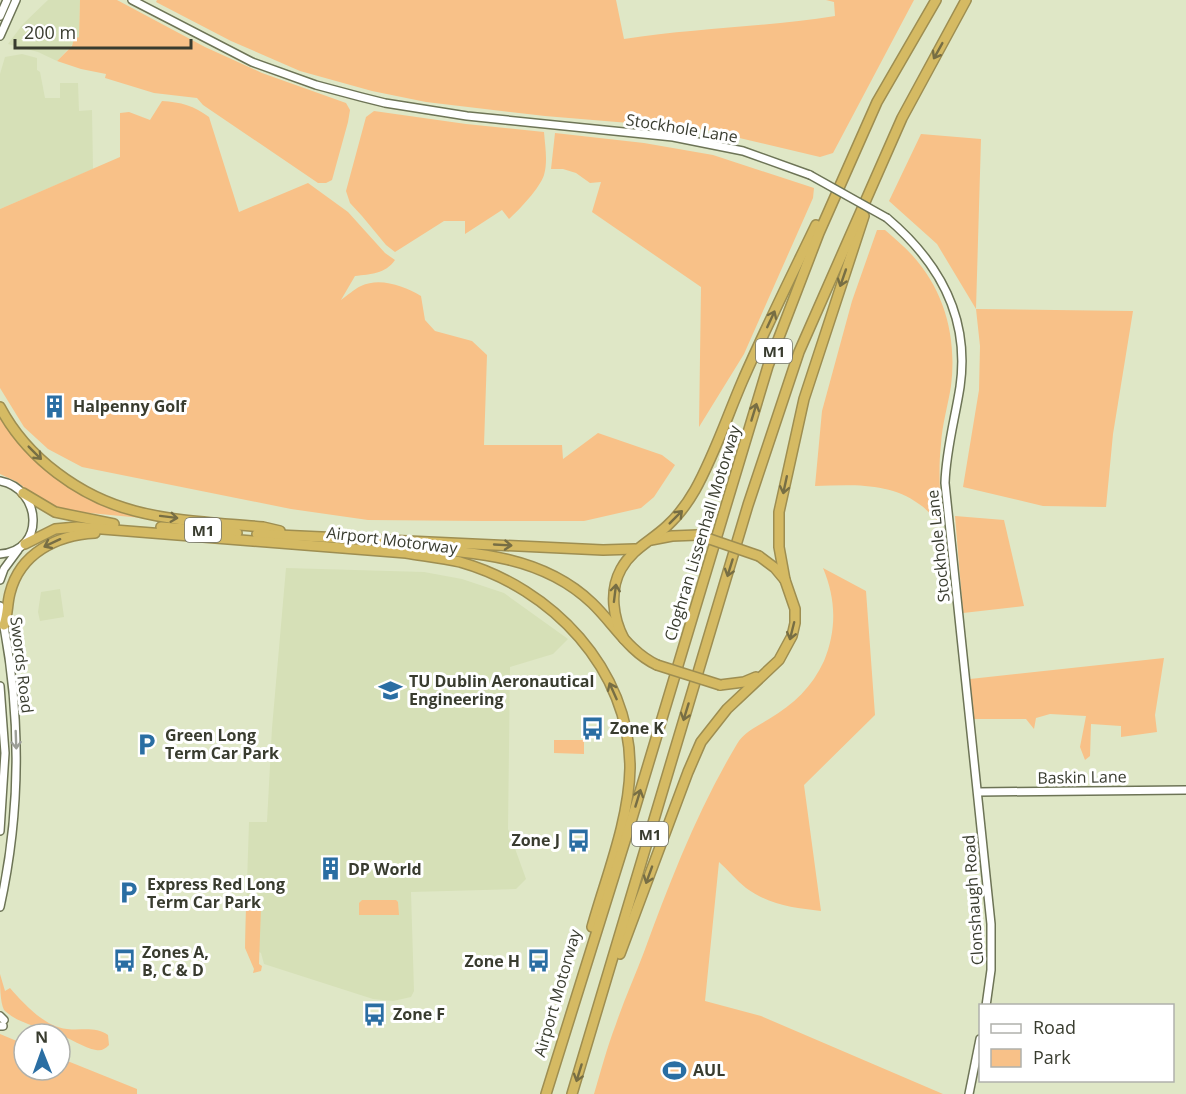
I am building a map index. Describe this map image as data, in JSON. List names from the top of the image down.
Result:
{
  "streets": {
    "highway": ["M1", "Cloghran Lissenhall Motorway", "Airport Motorway"],
    "street": [
      "Stockhole Lane",
      "Swords Road",
      "Baskin Lane",
      "Clonshaugh Road"
    ]
  },
  "crossings": [
    ["Stockhole Lane", "Baskin Lane"],
    ["Stockhole Lane", "Clonshaugh Road"],
    ["M1", "Cloghran Lissenhall Motorway"],
    ["M1", "Airport Motorway"],
    ["M1", "Swords Road"],
    ["Cloghran Lissenhall Motorway", "Airport Motorway"],
    ["Baskin Lane", "Clonshaugh Road"]
  ],
  "places": {
    "building": ["Halpenny Golf", "DP World"],
    "school or university": ["TU Dublin Aeronautical Engineering"],
    "bus stop": [
      "Zone K",
      "Zone J",
      "Zones A, B, C & D",
      "Zone H",
      "Zone F"
    ],
    "parking": ["Green Long Term Car Park", "Express Red Long Term Car Park"],
    "sports": ["AUL"]
  },
  "legend": ["Road", "Park"],
  "scale_bar": "200 m",
  "north": "top"
}
